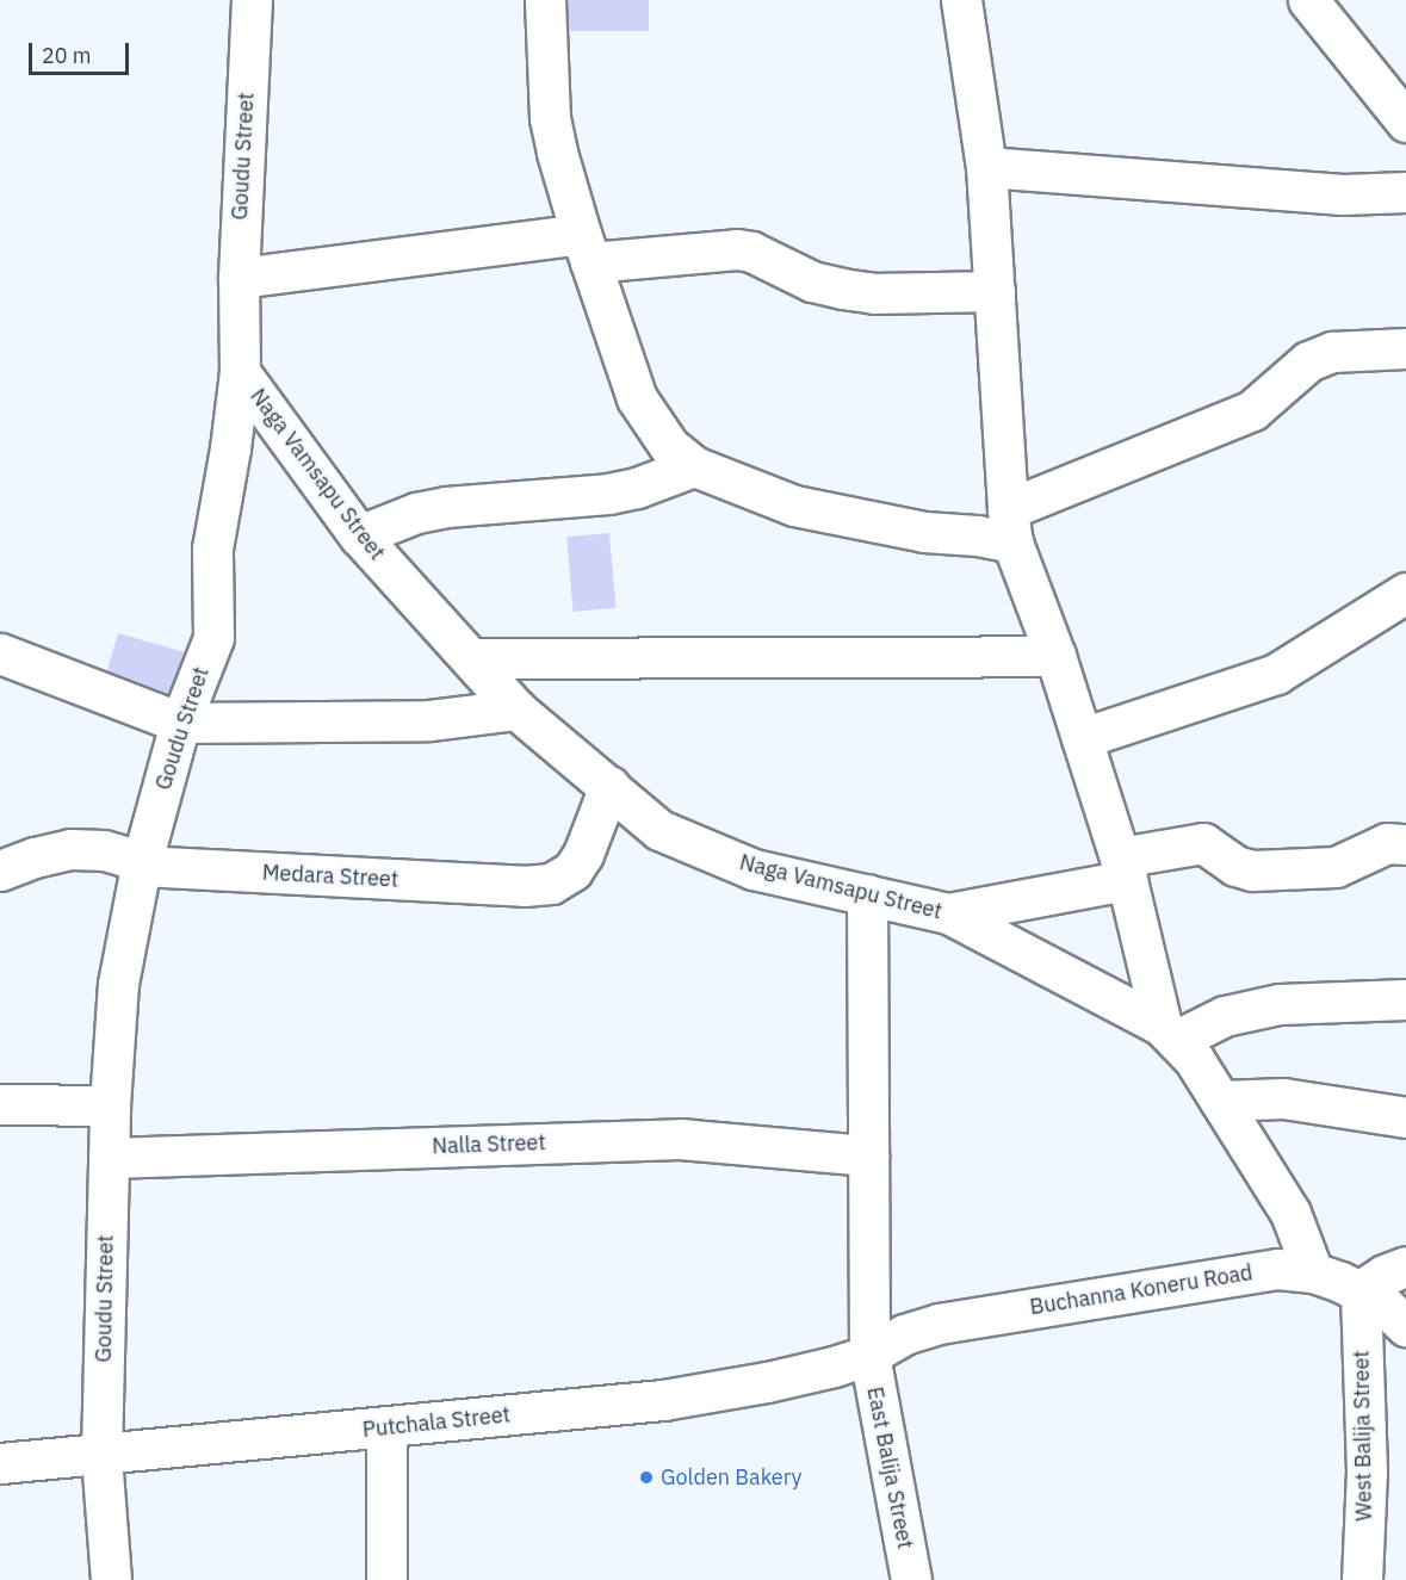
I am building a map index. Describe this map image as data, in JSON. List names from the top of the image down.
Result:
{
  "streets": {
    "street": [
      "Goudu Street",
      "Naga Vamsapu Street",
      "Medara Street",
      "Nalla Street",
      "Buchanna Koneru Road",
      "Putchala Street",
      "West Balija Street",
      "East Balija Street"
    ]
  },
  "crossings": [
    ["Goudu Street", "Naga Vamsapu Street"],
    ["Goudu Street", "Medara Street"],
    ["Goudu Street", "Nalla Street"],
    ["Goudu Street", "Putchala Street"],
    ["Naga Vamsapu Street", "Medara Street"],
    ["Naga Vamsapu Street", "Buchanna Koneru Road"],
    ["Naga Vamsapu Street", "East Balija Street"],
    ["Nalla Street", "East Balija Street"],
    ["Buchanna Koneru Road", "Putchala Street"],
    ["Buchanna Koneru Road", "West Balija Street"],
    ["Buchanna Koneru Road", "East Balija Street"],
    ["Putchala Street", "East Balija Street"]
  ],
  "places": ["Golden Bakery"],
  "scale_bar": "20 m"
}
